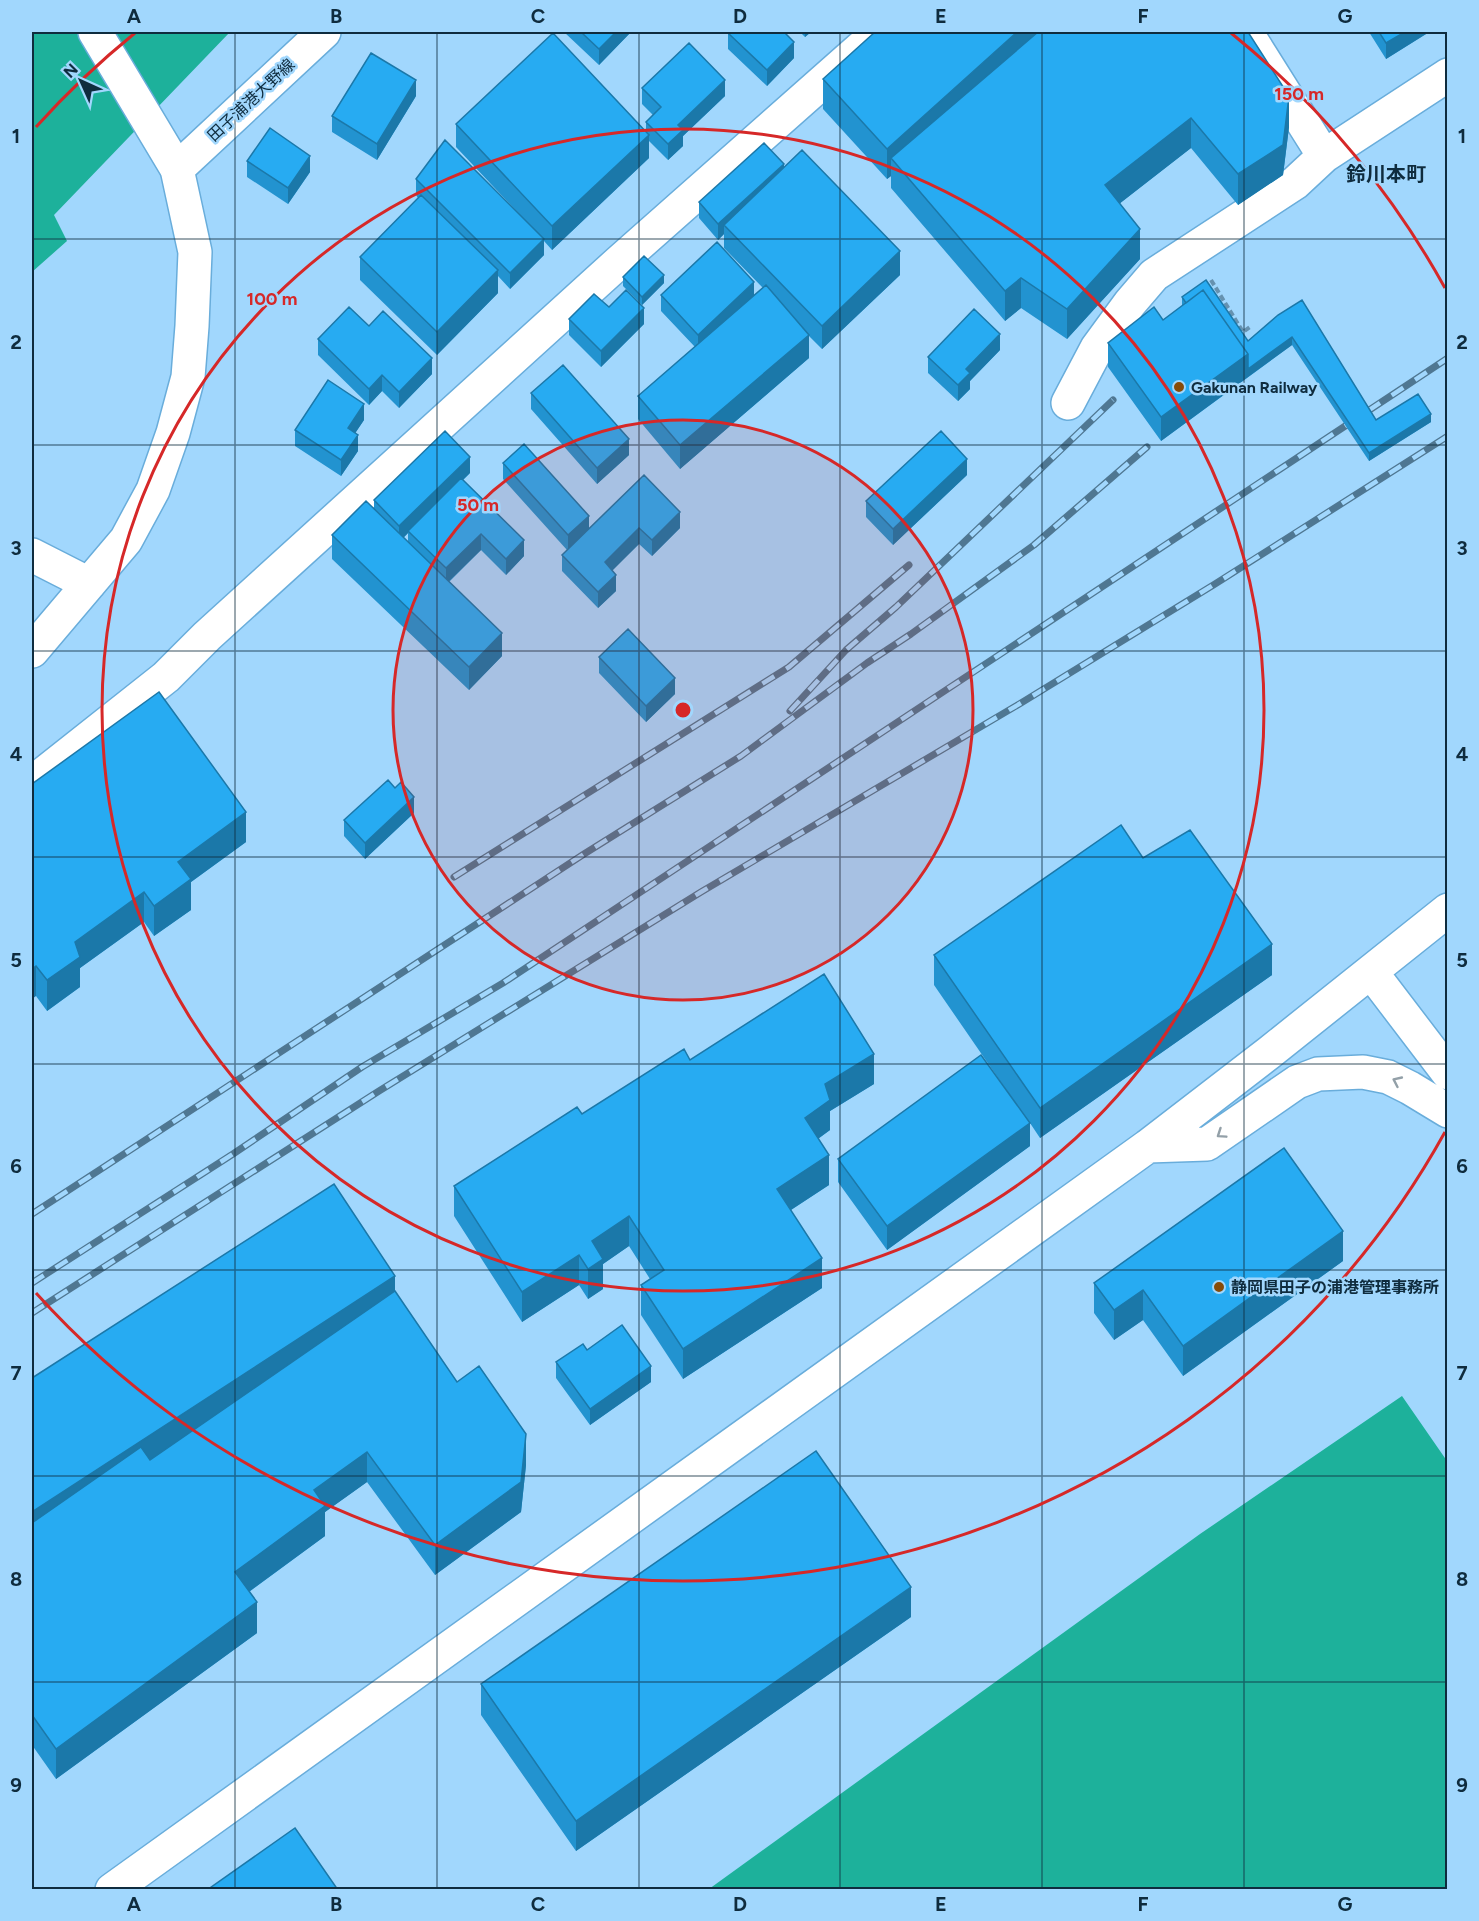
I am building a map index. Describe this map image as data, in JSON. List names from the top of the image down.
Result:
{
  "streets": {
    "street": ["田子浦港大野線"]
  },
  "districts": ["鈴川本町"],
  "places": ["Gakunan Railway", "静岡県田子の浦港管理事務所"],
  "north": "top left",
  "grid": {
    "columns": [
      "A",
      "B",
      "C",
      "D",
      "E",
      "F",
      "G"
    ],
    "rows": [
      "1",
      "2",
      "3",
      "4",
      "5",
      "6",
      "7",
      "8",
      "9"
    ]
  },
  "rings": ["150 m", "100 m", "50 m"]
}
